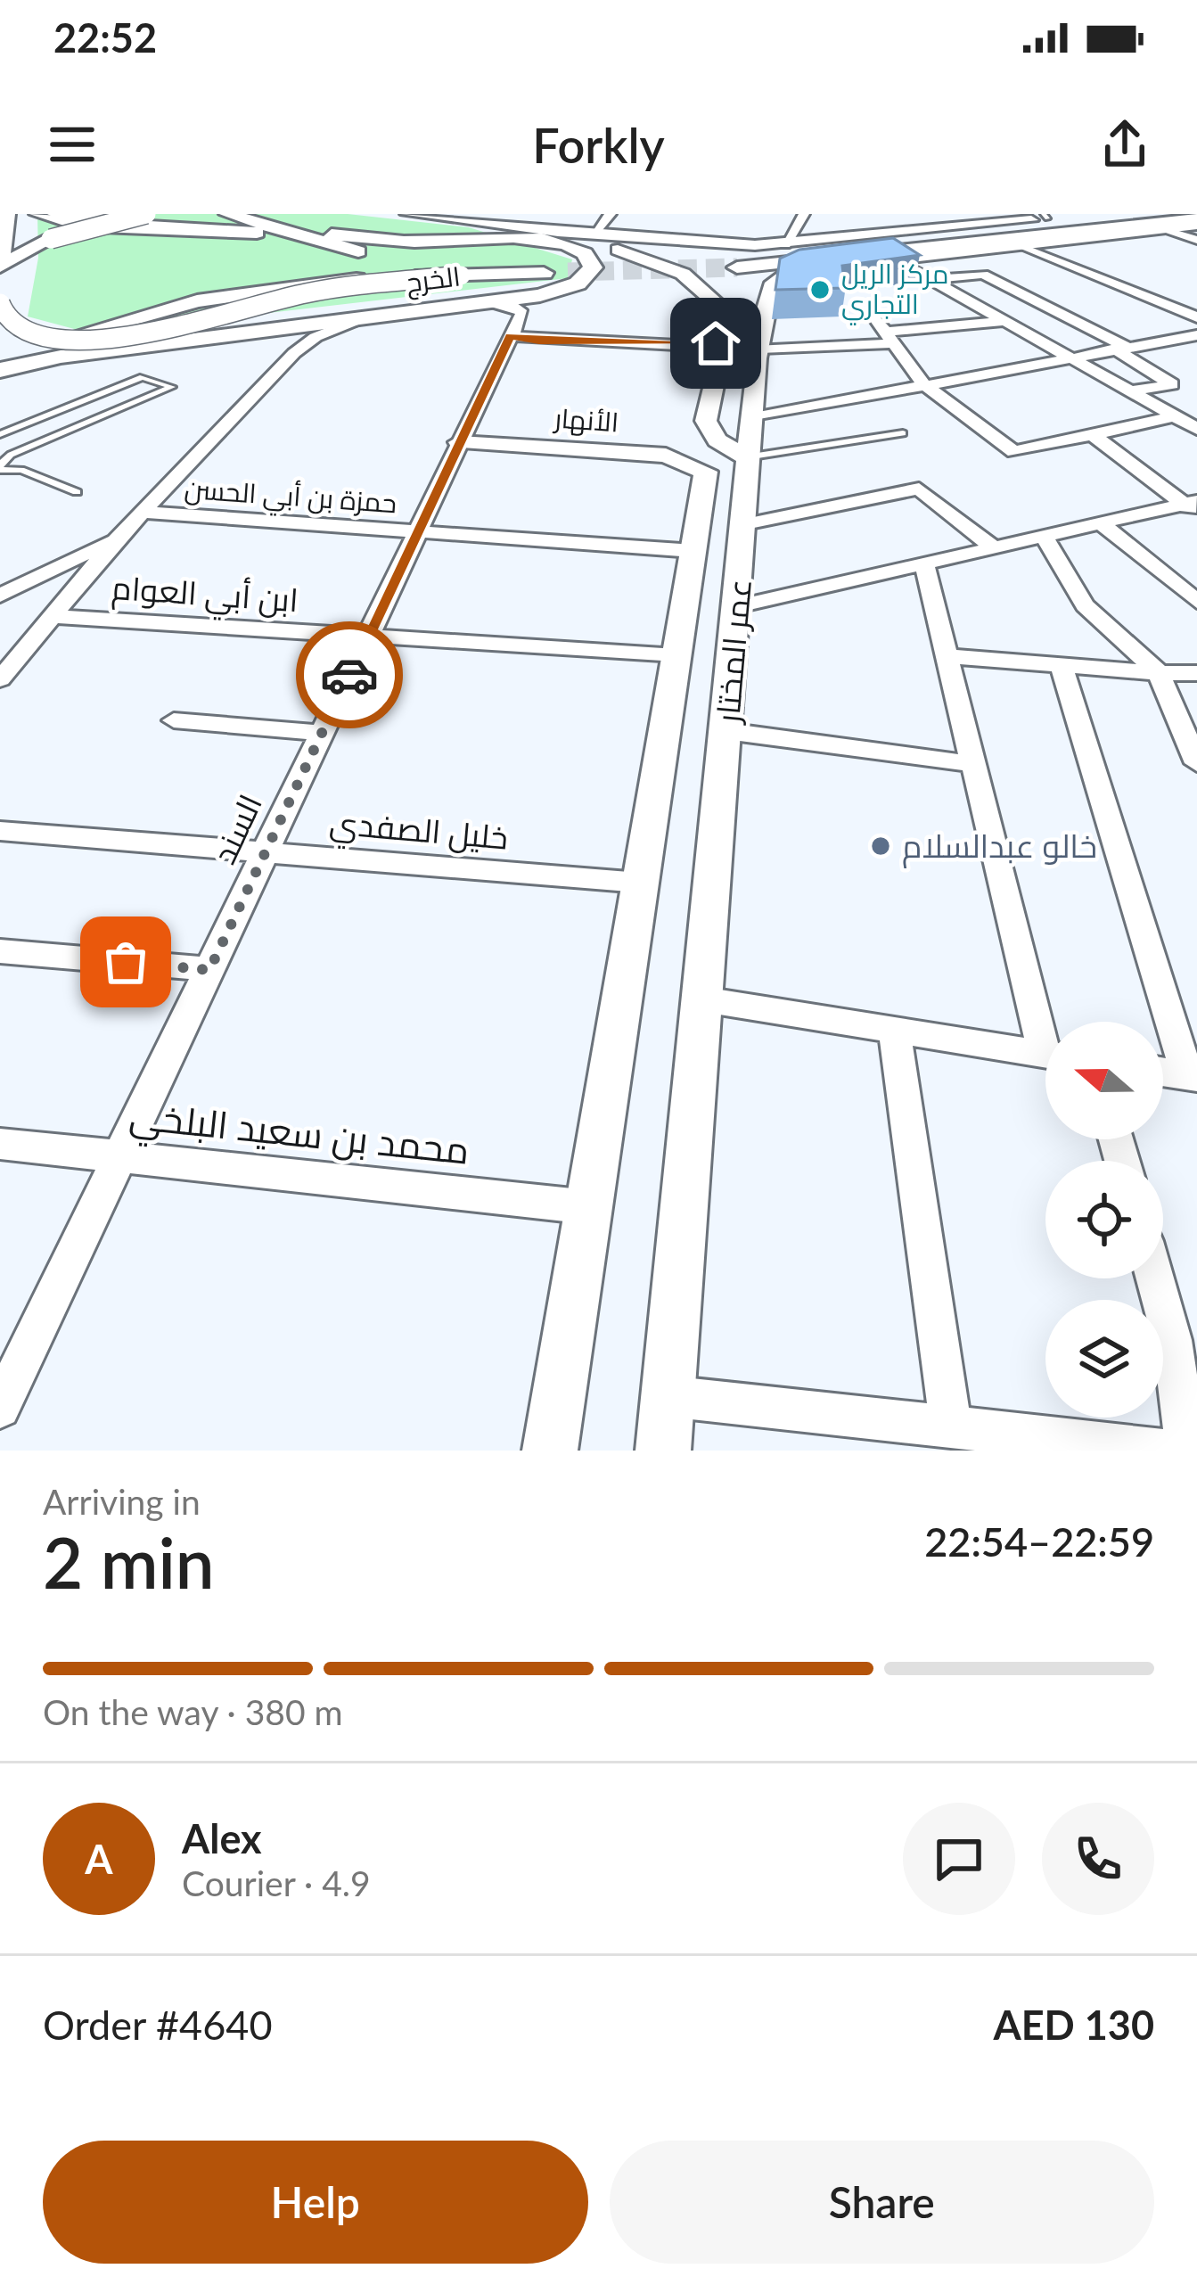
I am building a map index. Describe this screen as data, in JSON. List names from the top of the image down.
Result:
{
  "streets": {
    "main road": ["الخرج"],
    "street": [
      "الأنهار",
      "حمزة بن أبي الحسن",
      "ابن أبي العوام",
      "عمر المختار",
      "السند",
      "خليل الصفدي",
      "محمد بن سعيد البلخي"
    ]
  },
  "crossings": [
    ["الأنهار", "عمر المختار"],
    ["الأنهار", "السند"],
    ["حمزة بن أبي الحسن", "عمر المختار"],
    ["حمزة بن أبي الحسن", "السند"],
    ["ابن أبي العوام", "عمر المختار"],
    ["ابن أبي العوام", "السند"],
    ["عمر المختار", "خليل الصفدي"],
    ["عمر المختار", "محمد بن سعيد البلخي"],
    ["السند", "خليل الصفدي"],
    ["السند", "محمد بن سعيد البلخي"]
  ],
  "places": ["مركز الريل التجاري", "خالو عبدالسلام"],
  "north": "left",
  "page": {
    "status": "22:52",
    "header": "Forkly",
    "heading": ["2 min", "Arriving in", "22:54–22:59"],
    "panel": [
      "Alex",
      "Courier · 4.9",
      "Order #4640",
      "AED 130"
    ],
    "bar": "On the way · 380 m",
    "round": "A",
    "buttons": ["Help", "Share"]
  }
}
